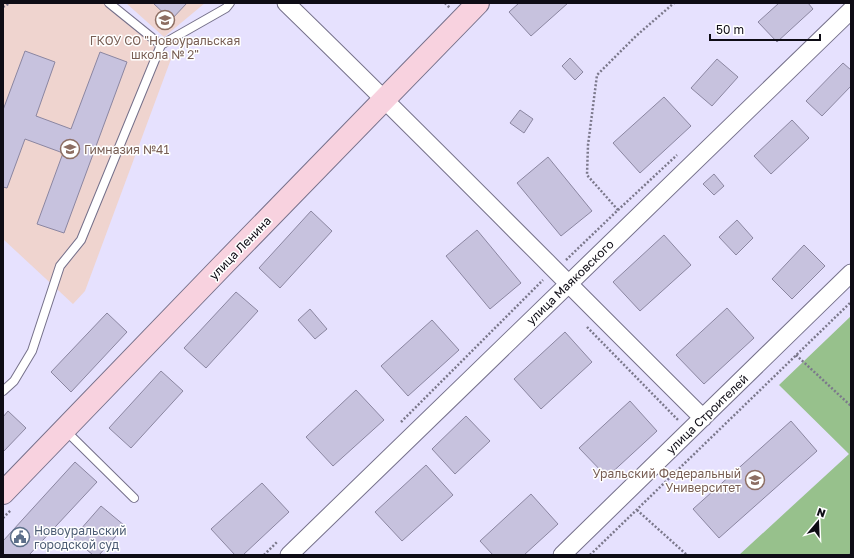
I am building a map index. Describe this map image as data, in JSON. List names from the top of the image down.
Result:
{
  "streets": {
    "main road": ["улица Ленина"],
    "street": ["улица Маяковского", "улица Строителей"]
  },
  "places": {
    "school or university": ["ГКОУ СО \"Новоуральская школа № 2\"", "Гимназия №41", "Уральский Федеральный Университет"],
    "public building": ["Новоуральский городской суд"]
  },
  "scale_bar": "50 m",
  "north": "top"
}
